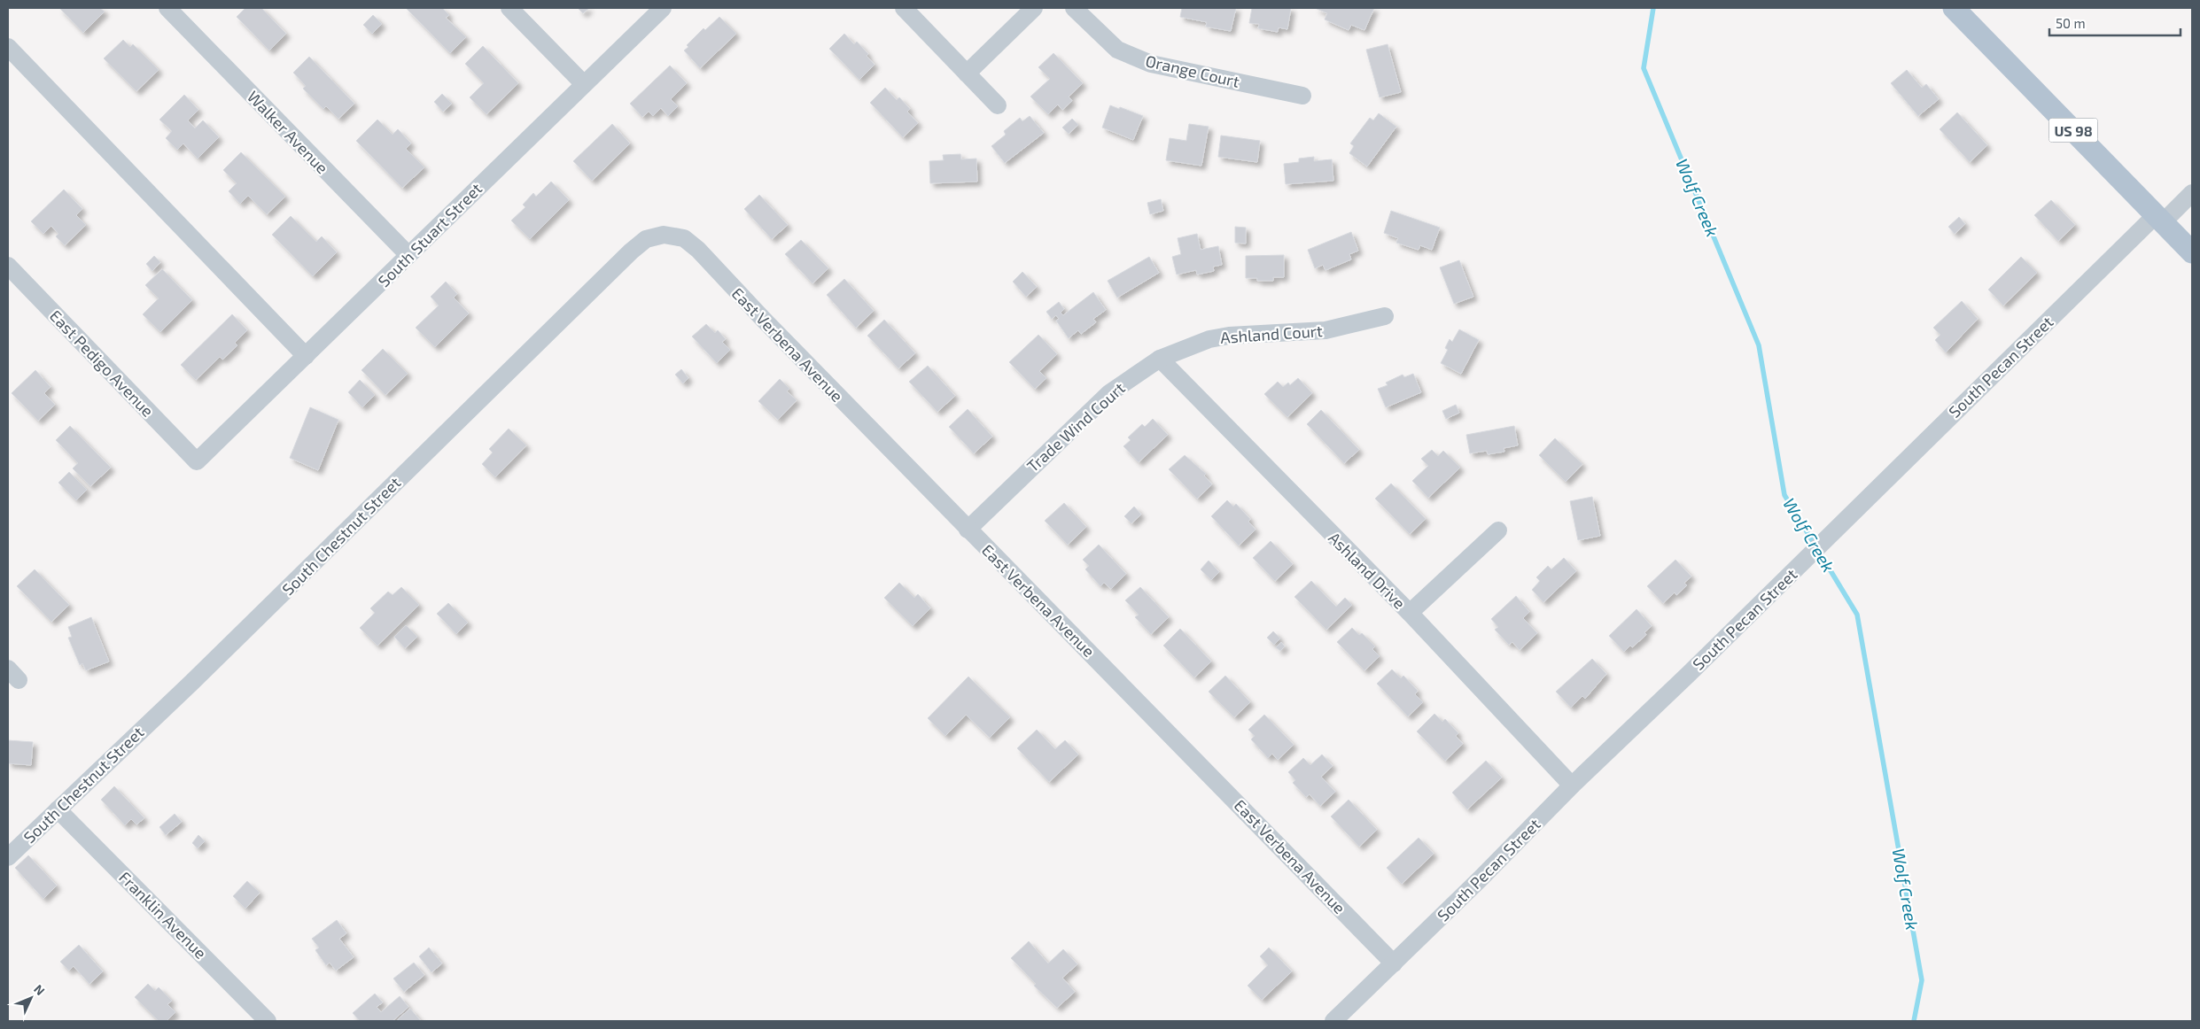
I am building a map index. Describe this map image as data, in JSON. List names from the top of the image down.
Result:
{
  "streets": {
    "main road": ["US 98"],
    "street": [
      "Orange Court",
      "Walker Avenue",
      "South Stuart Street",
      "Ashland Court",
      "East Verbena Avenue",
      "East Pedigo Avenue",
      "South Pecan Street",
      "Trade Wind Court",
      "South Chestnut Street",
      "Ashland Drive",
      "Franklin Avenue"
    ]
  },
  "crossings": [
    ["US 98", "South Pecan Street"],
    ["Walker Avenue", "South Stuart Street"],
    ["South Stuart Street", "East Pedigo Avenue"],
    ["Ashland Court", "Trade Wind Court"],
    ["Ashland Court", "Ashland Drive"],
    ["East Verbena Avenue", "South Pecan Street"],
    ["East Verbena Avenue", "Trade Wind Court"],
    ["East Verbena Avenue", "South Chestnut Street"],
    ["South Pecan Street", "Ashland Drive"],
    ["Trade Wind Court", "Ashland Drive"],
    ["South Chestnut Street", "Franklin Avenue"]
  ],
  "water": ["Wolf Creek"],
  "scale_bar": "50 m",
  "north": "top right"
}
